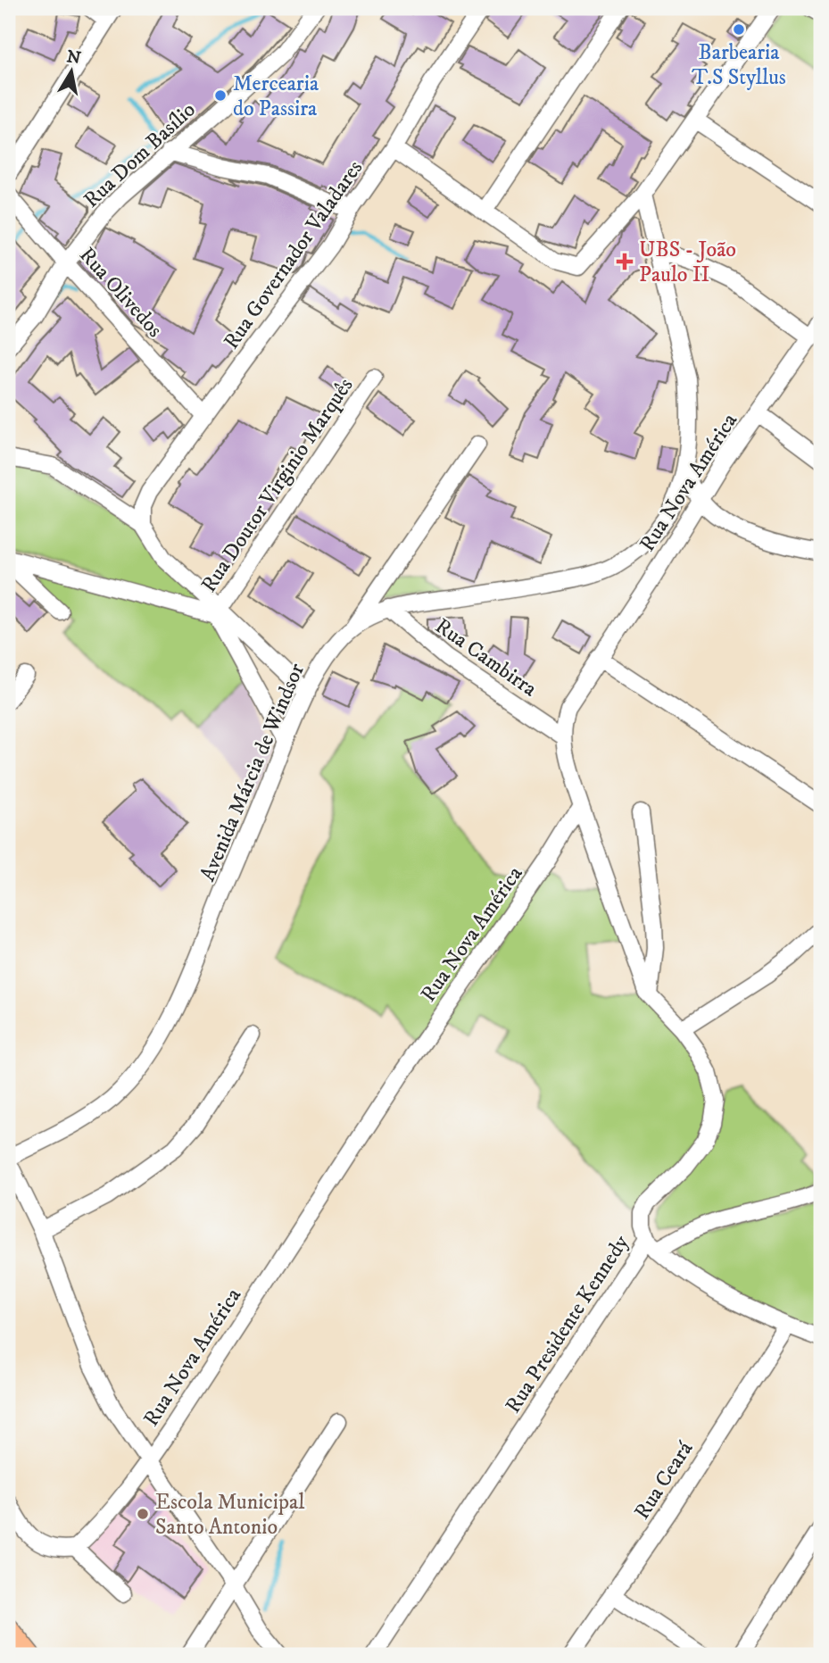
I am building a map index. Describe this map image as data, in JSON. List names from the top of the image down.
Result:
{
  "streets": {
    "street": [
      "Rua Dom Basílio",
      "Rua Governador Valadares",
      "Rua Olivedos",
      "Rua Nova América",
      "Rua Doutor Virginio Marquês",
      "Rua Cambirra",
      "Avenida Márcia de Windsor",
      "Rua Presidente Kennedy",
      "Rua Ceará"
    ]
  },
  "crossings": [
    ["Rua Dom Basílio", "Rua Olivedos"],
    ["Rua Governador Valadares", "Rua Olivedos"],
    ["Rua Nova América", "Rua Cambirra"],
    ["Rua Nova América", "Rua Presidente Kennedy"],
    ["Rua Cambirra", "Avenida Márcia de Windsor"]
  ],
  "places": {
    "other": ["Barbearia T.S Styllus", "Mercearia do Passira", "Escola Municipal Santo Antonio"],
    "health": ["UBS - João Paulo II"]
  },
  "north": "top"
}
